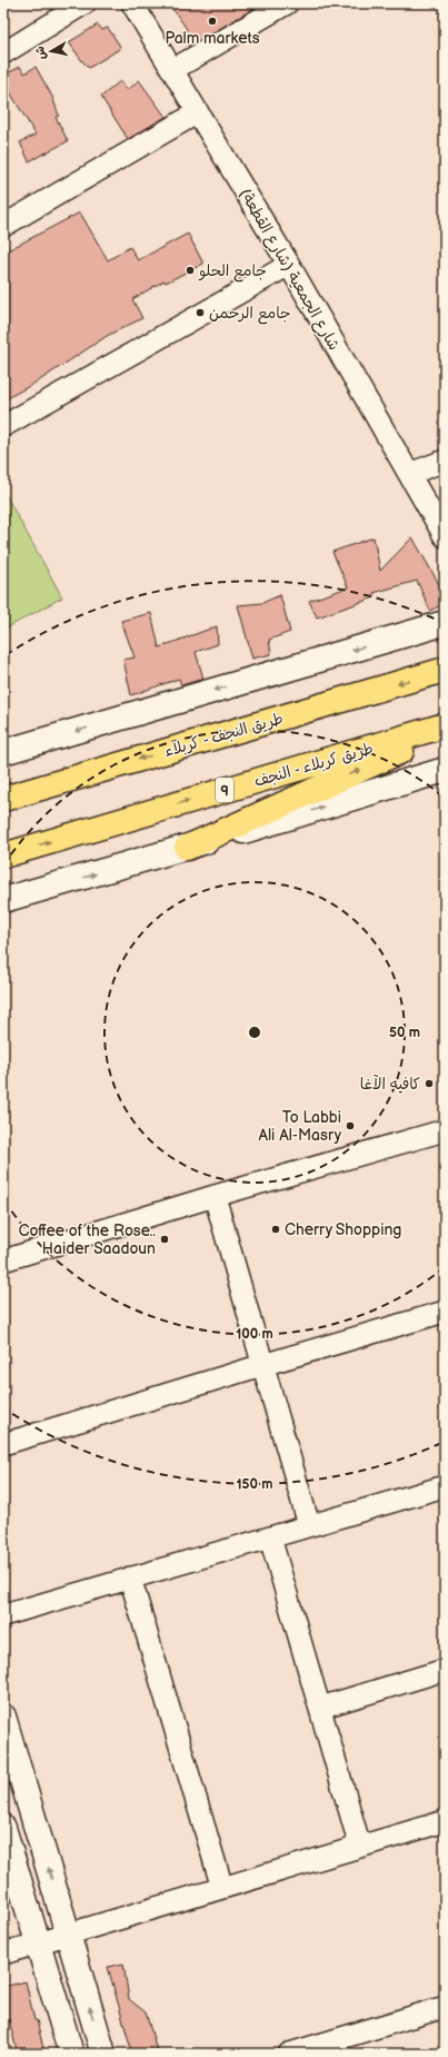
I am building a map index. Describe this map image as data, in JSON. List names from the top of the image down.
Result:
{
  "streets": {
    "highway": ["طريق النجف - کربلاء", "طريق کربلاء - النجف", "9"],
    "street": ["شارع الجمعية (شارع القطعة)"]
  },
  "places": [
    "Palm markets",
    "جامع الحلو",
    "جامع الرحمن",
    "كافيه الآغا",
    "To Labbi Ali Al-Masry",
    "Cherry Shopping",
    "Coffee of the Rose.. Haider Saadoun"
  ],
  "north": "left",
  "rings": ["50 m", "100 m", "150 m"]
}
